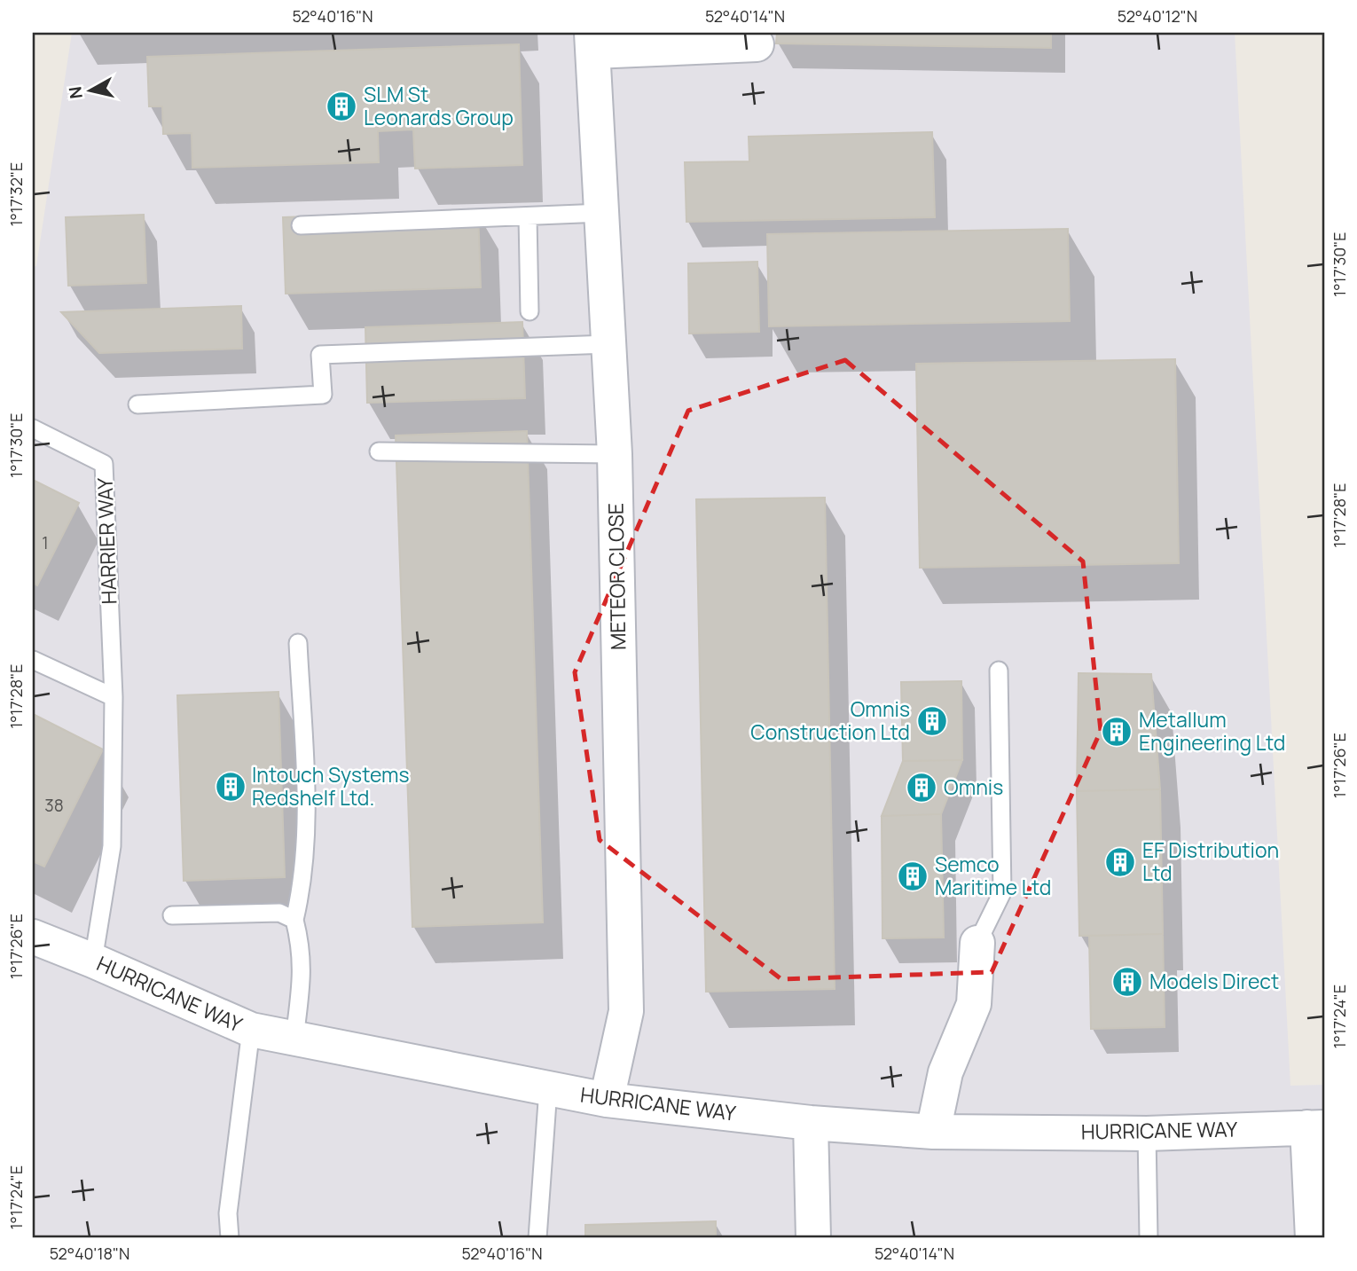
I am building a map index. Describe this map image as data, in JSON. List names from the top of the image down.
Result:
{
  "streets": {
    "street": ["METEOR CLOSE", "HURRICANE WAY"],
    "lane": ["HARRIER WAY"]
  },
  "crossings": [
    ["HARRIER WAY", "HURRICANE WAY"],
    ["METEOR CLOSE", "HURRICANE WAY"]
  ],
  "places": {
    "building": [
      "SLM St Leonards Group",
      "Omnis Construction Ltd",
      "Metallum Engineering Ltd",
      "Intouch Systems Redshelf Ltd.",
      "Omnis",
      "EF Distribution Ltd",
      "Semco Maritime Ltd",
      "Models Direct"
    ]
  },
  "house_numbers": ["1", "38"],
  "north": "left",
  "coordinates": [
    "52°40'16\"N",
    "52°40'14\"N",
    "52°40'12\"N",
    "1°17'32\"E",
    "1°17'30\"E",
    "1°17'28\"E",
    "1°17'26\"E",
    "1°17'24\"E",
    "52°40'18\"N"
  ]
}
